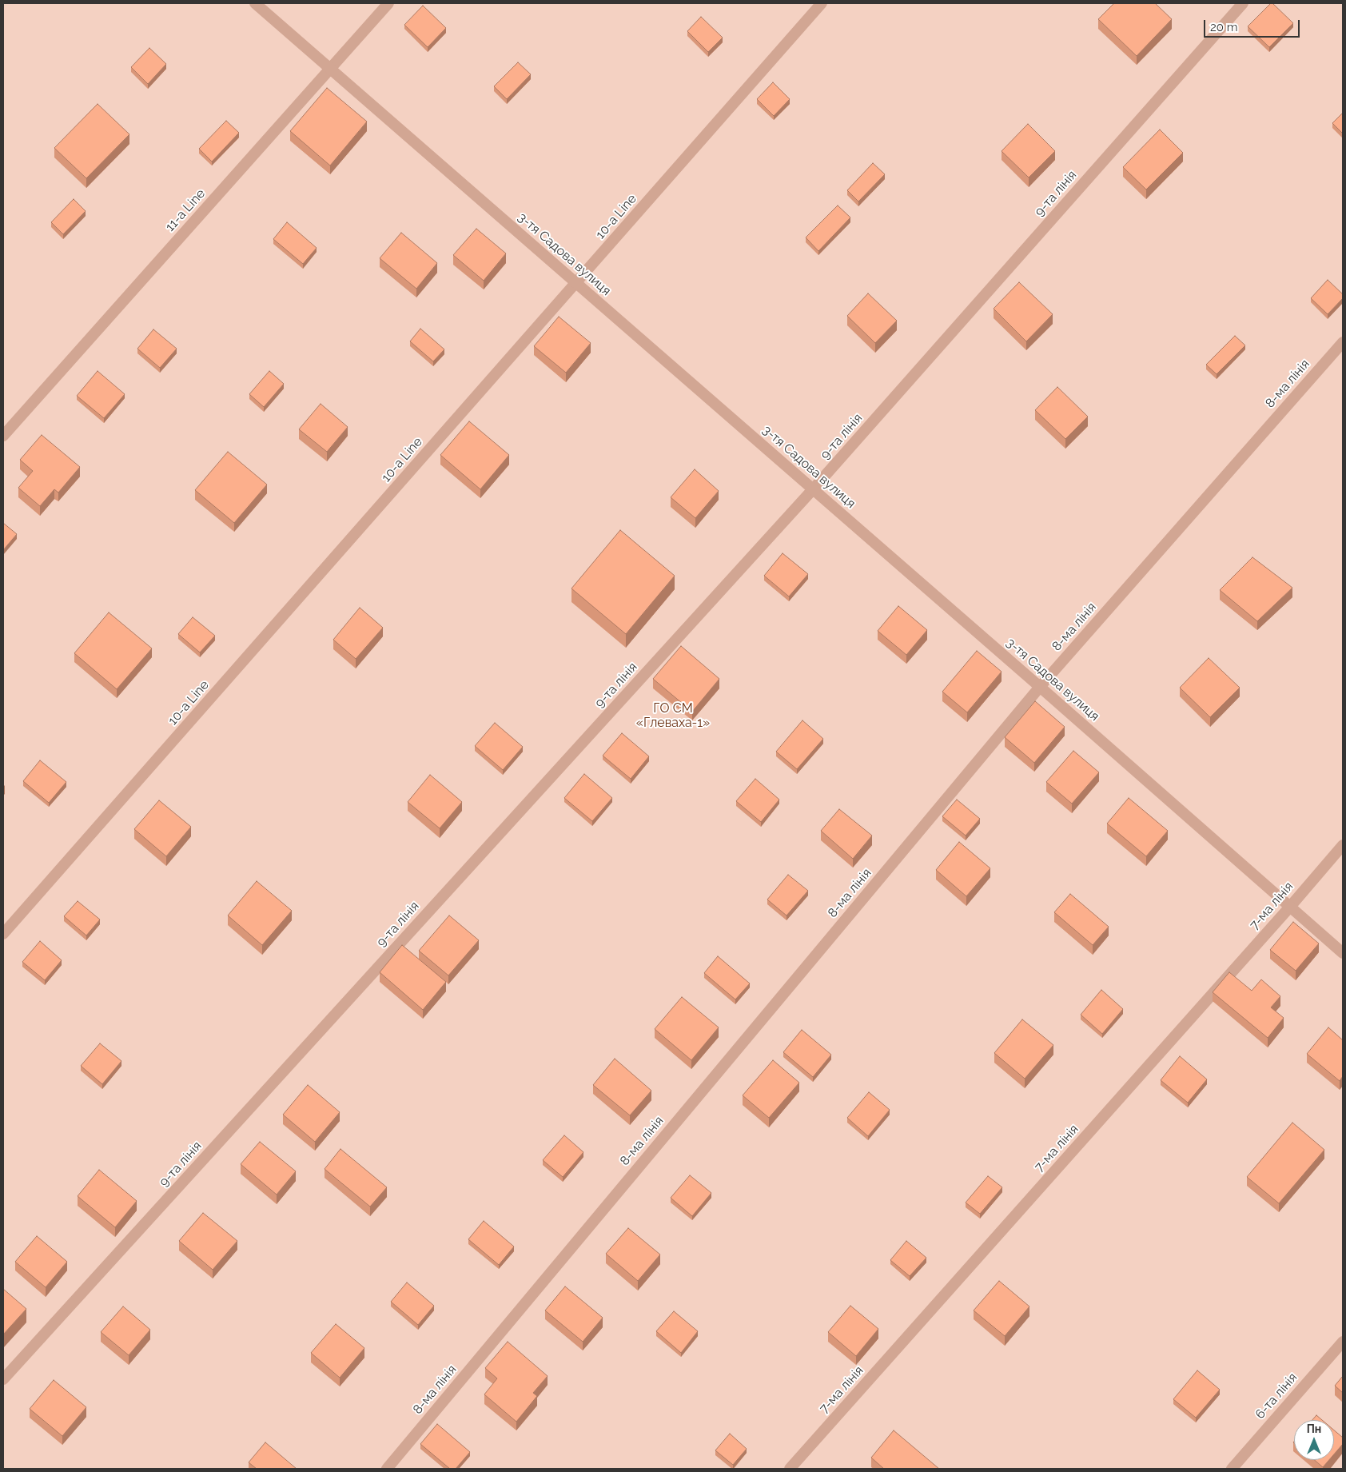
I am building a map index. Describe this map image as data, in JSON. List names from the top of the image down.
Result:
{
  "streets": {
    "street": [
      "9-та лінія",
      "11-a Line",
      "10-a Line",
      "3-тя Садова вулиця",
      "8-ма лінія",
      "7-ма лінія",
      "6-та лінія"
    ]
  },
  "crossings": [
    ["9-та лінія", "3-тя Садова вулиця"],
    ["11-a Line", "3-тя Садова вулиця"],
    ["10-a Line", "3-тя Садова вулиця"],
    ["3-тя Садова вулиця", "8-ма лінія"],
    ["3-тя Садова вулиця", "7-ма лінія"]
  ],
  "parks": ["ГО СМ «Глеваха-1»"],
  "scale_bar": "20 m",
  "north": "top"
}
